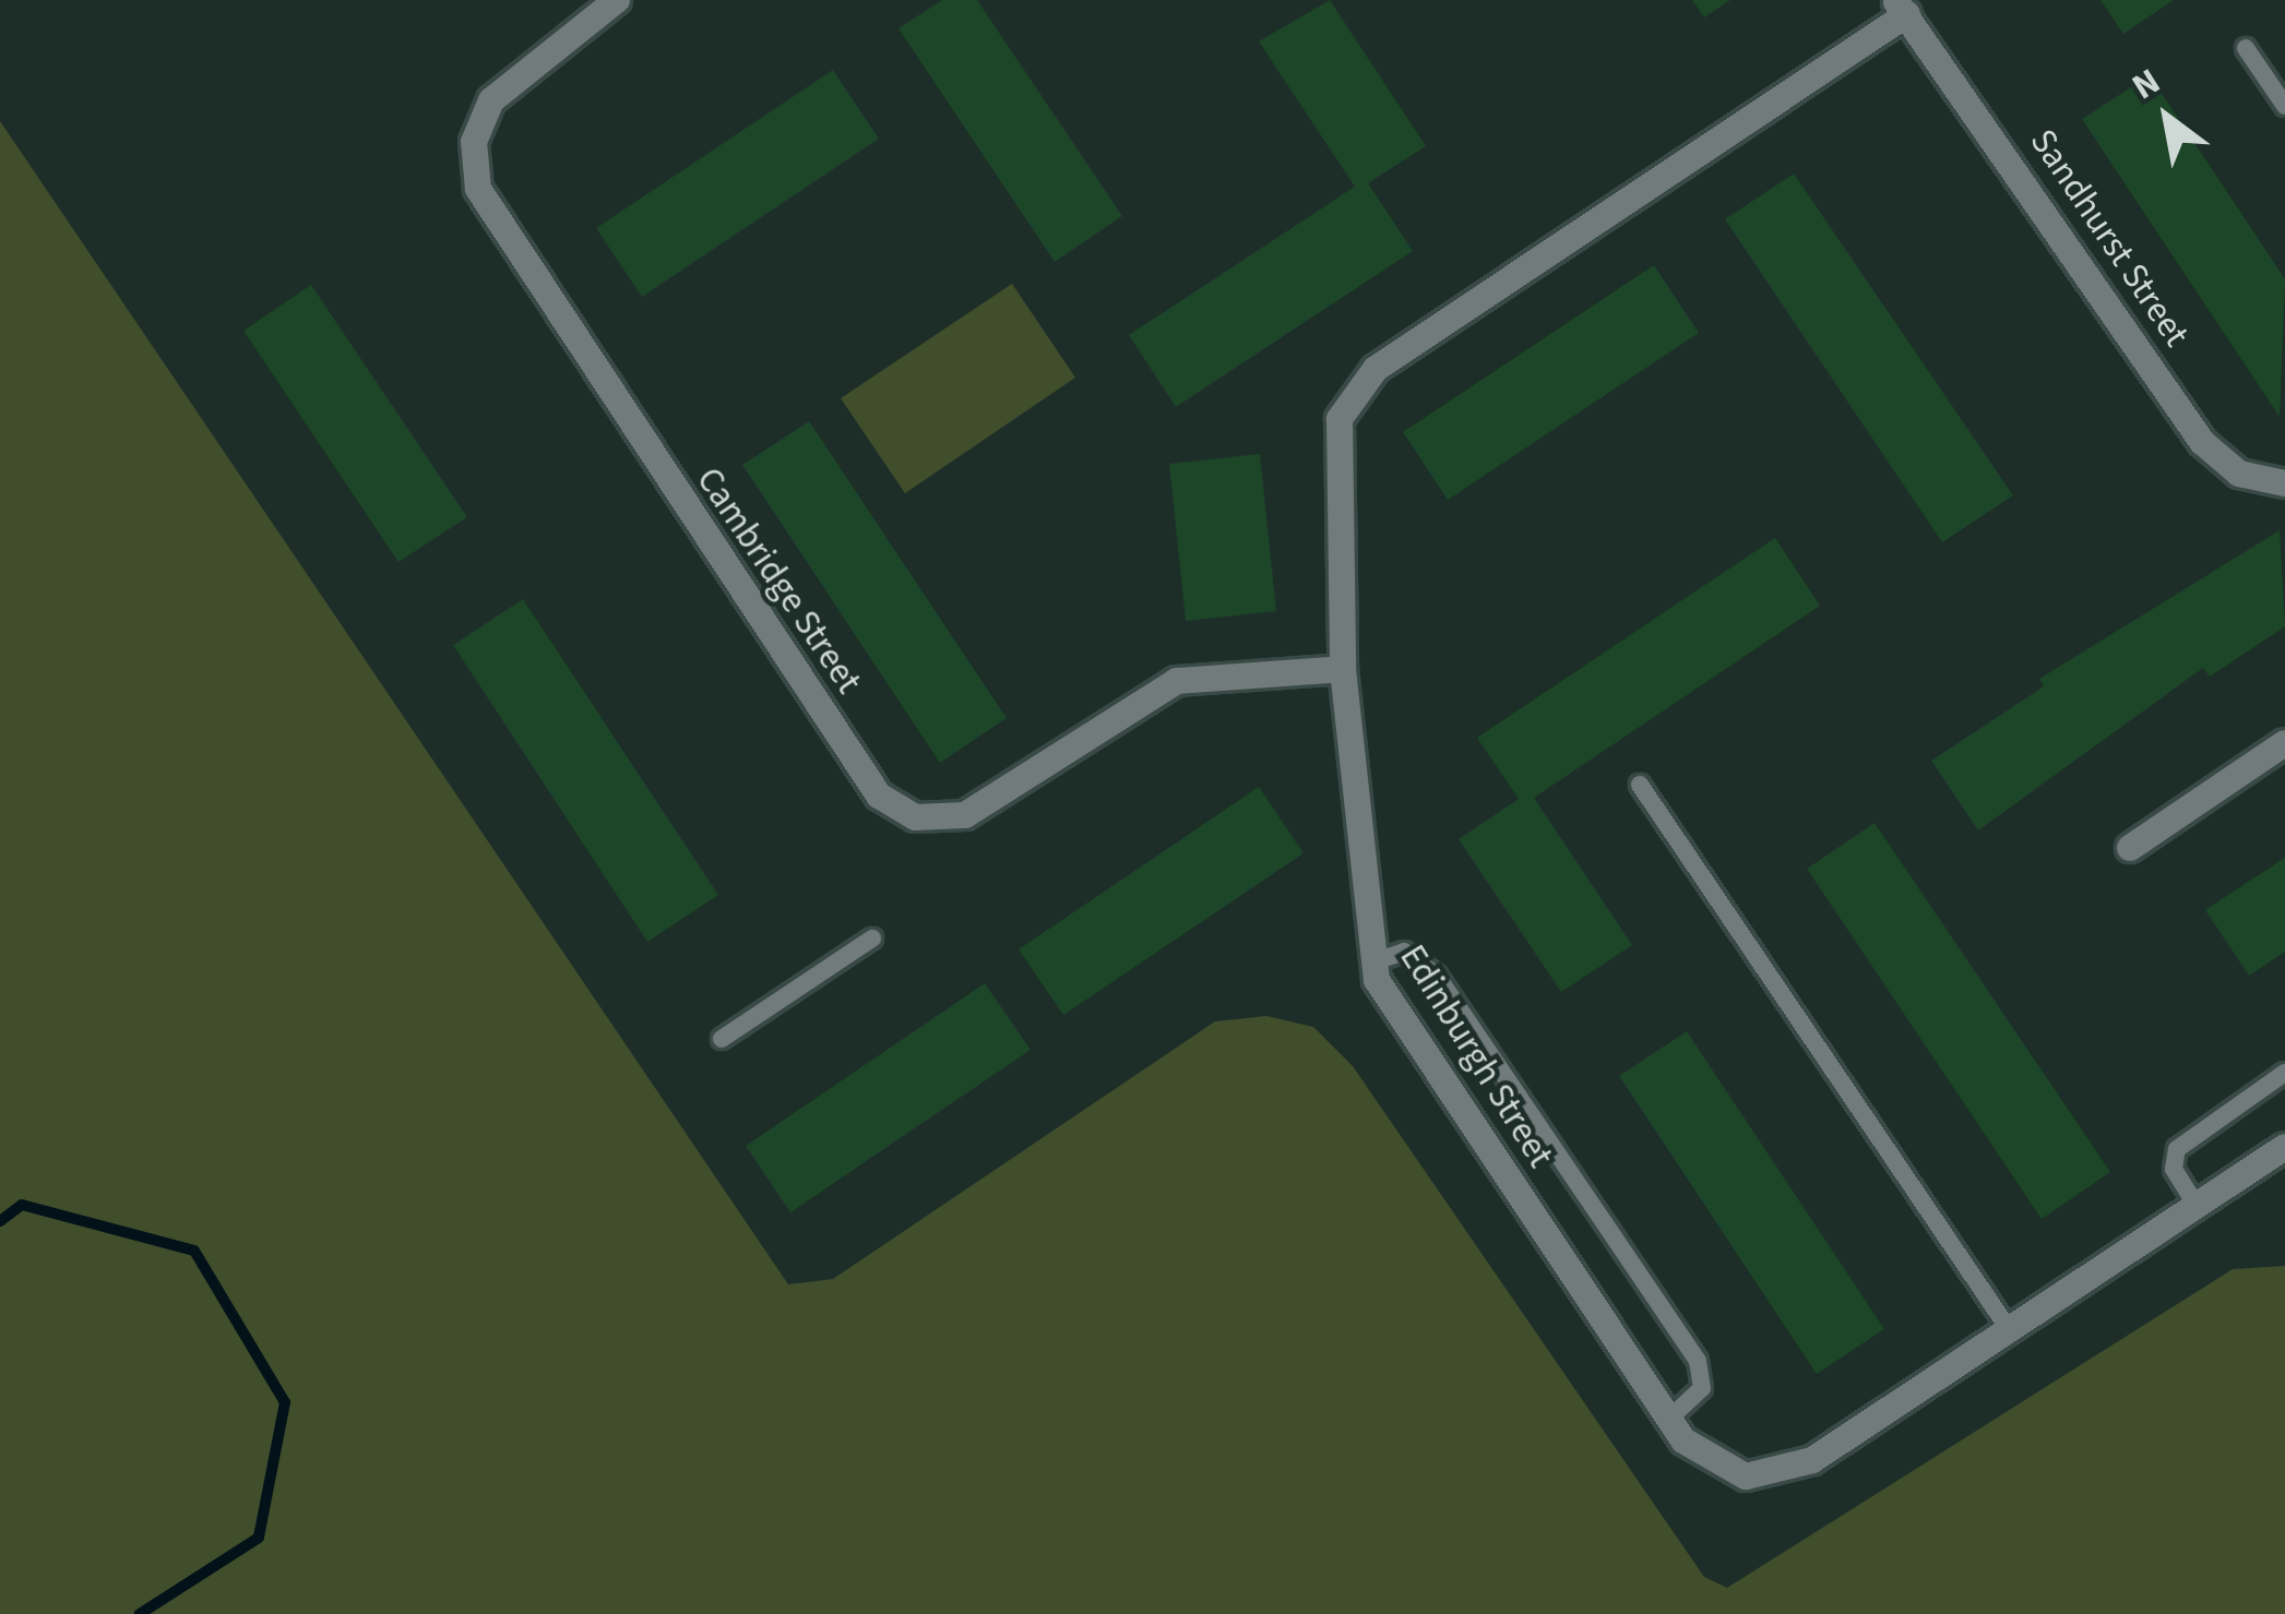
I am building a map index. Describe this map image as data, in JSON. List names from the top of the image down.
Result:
{
  "streets": {
    "street": ["Sandhurst Street", "Cambridge Street", "Edinburgh Street"]
  },
  "crossings": [
    ["Sandhurst Street", "Edinburgh Street"],
    ["Cambridge Street", "Edinburgh Street"]
  ],
  "north": "top left"
}
